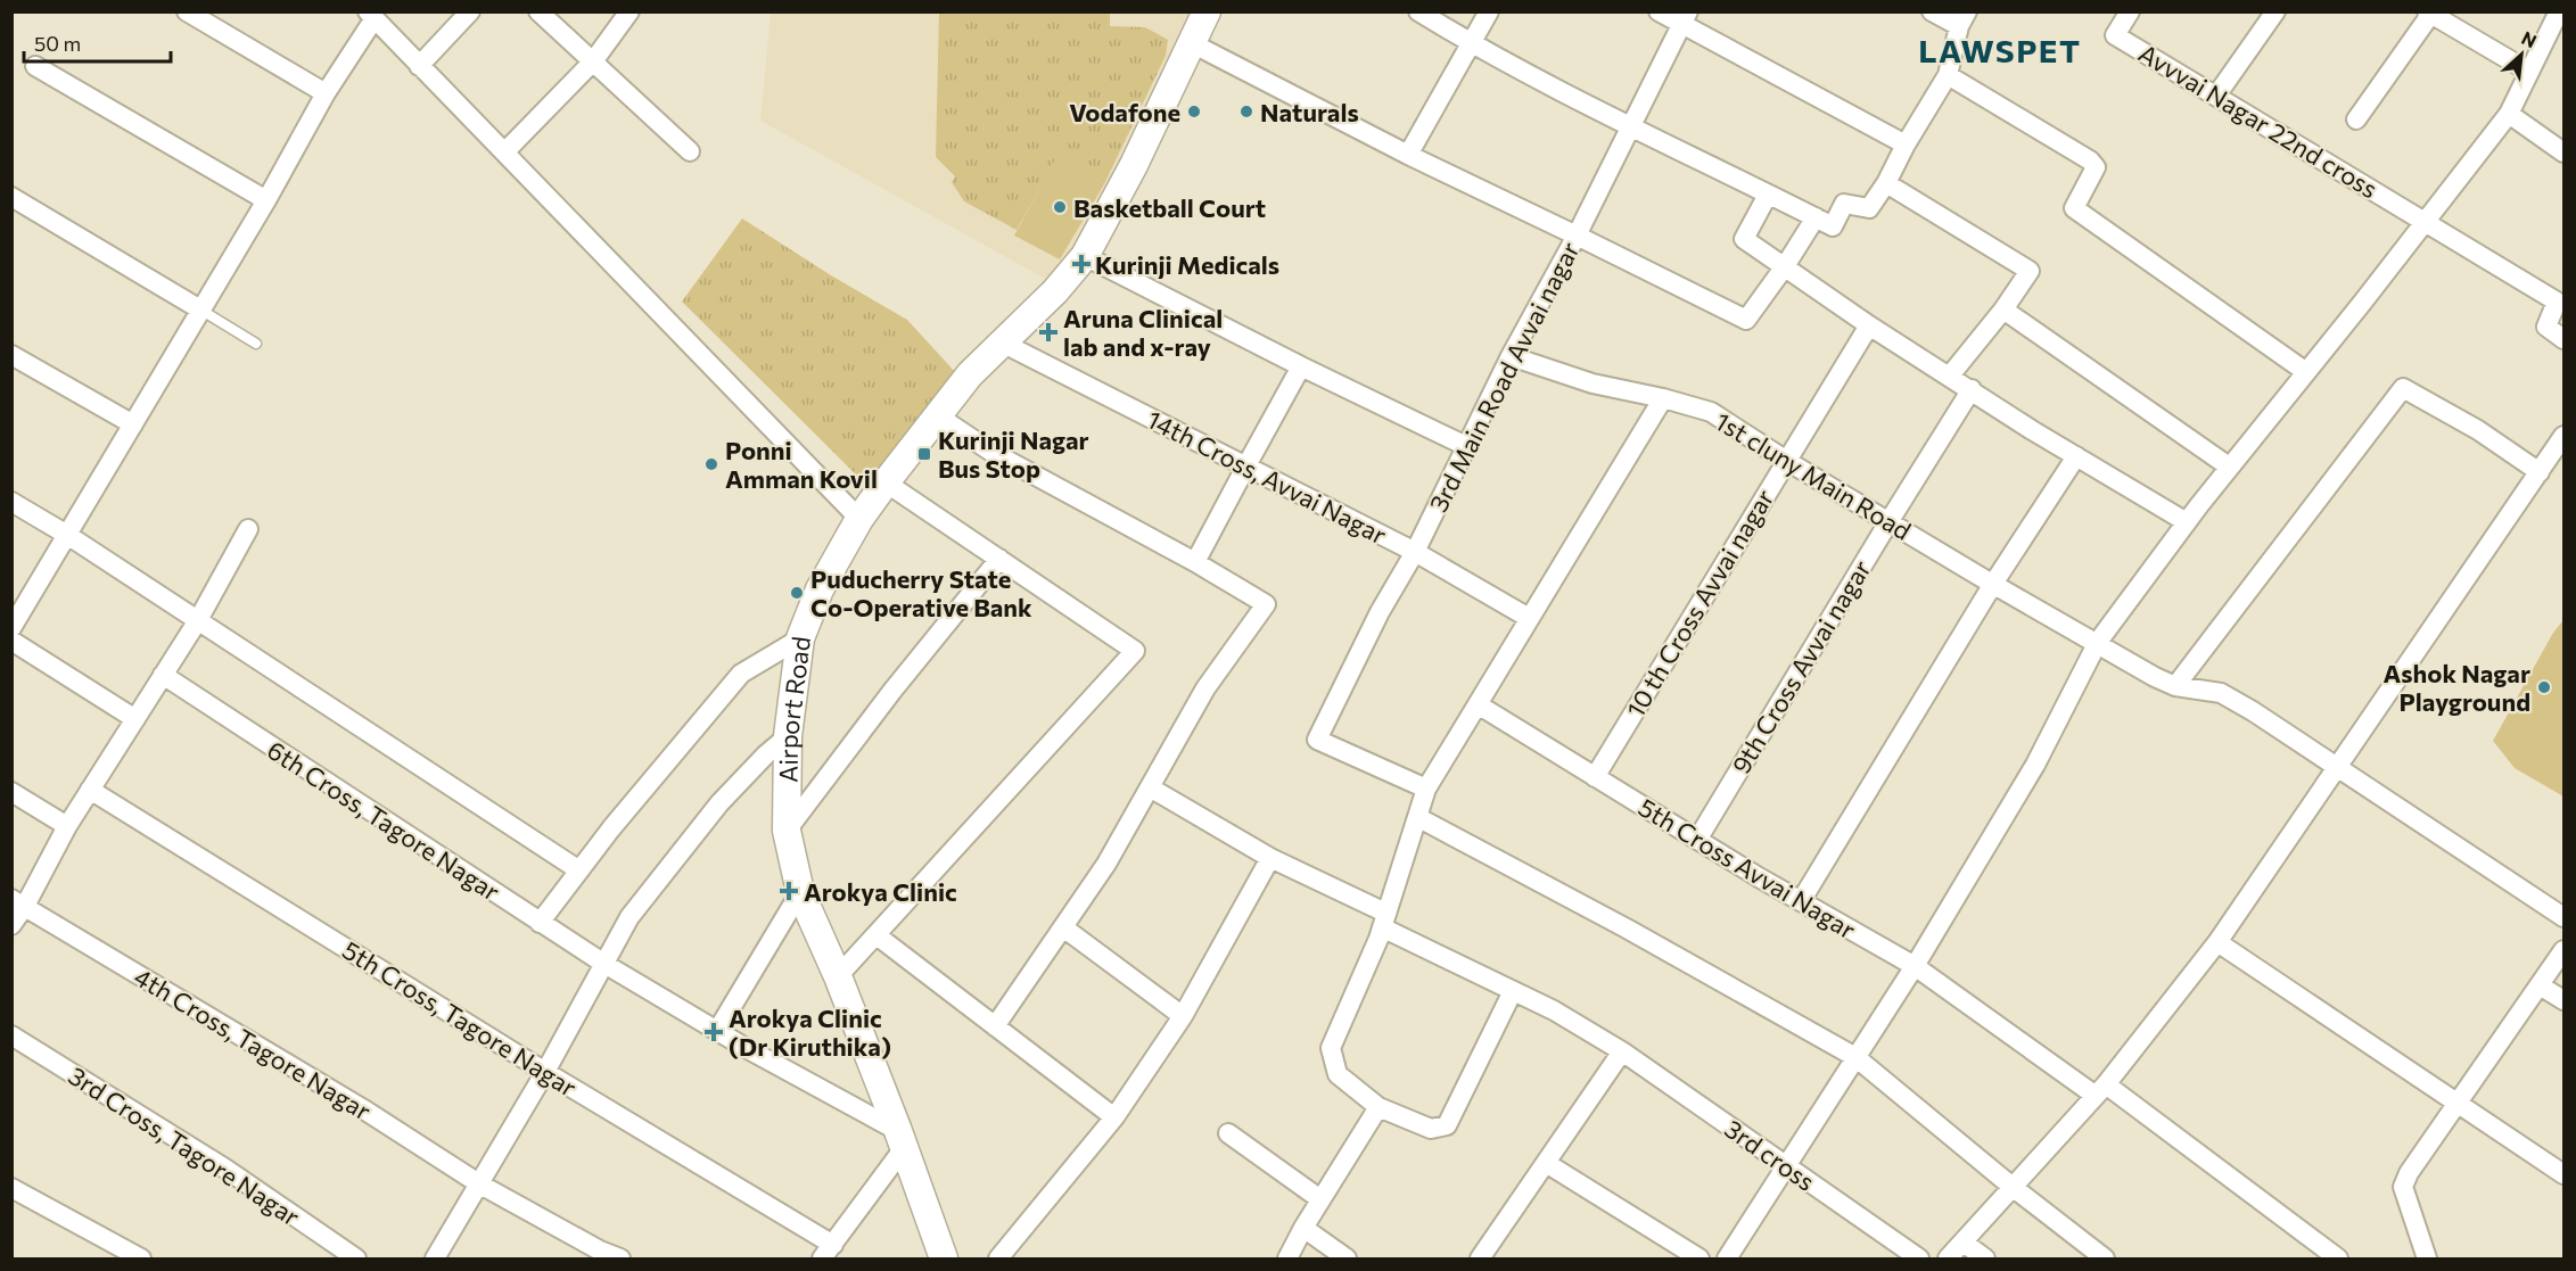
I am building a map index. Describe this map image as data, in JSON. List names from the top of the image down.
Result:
{
  "streets": {
    "street": [
      "Avvvai Nagar 22nd cross",
      "3rd Main Road Avvai nagar",
      "1st cluny Main Road",
      "14th Cross, Avvai Nagar",
      "10 th Cross Avvai nagar",
      "9th Cross Avvai nagar",
      "Airport Road",
      "6th Cross, Tagore Nagar",
      "5th Cross Avvai Nagar",
      "5th Cross, Tagore Nagar",
      "4th Cross, Tagore Nagar",
      "3rd Cross, Tagore Nagar",
      "3rd cross"
    ]
  },
  "crossings": [
    ["3rd Main Road Avvai nagar", "1st cluny Main Road"],
    ["3rd Main Road Avvai nagar", "14th Cross, Avvai Nagar"],
    ["1st cluny Main Road", "10 th Cross Avvai nagar"],
    ["1st cluny Main Road", "9th Cross Avvai nagar"],
    ["14th Cross, Avvai Nagar", "Airport Road"],
    ["10 th Cross Avvai nagar", "5th Cross Avvai Nagar"],
    ["9th Cross Avvai nagar", "5th Cross Avvai Nagar"],
    ["Airport Road", "6th Cross, Tagore Nagar"]
  ],
  "districts": ["LAWSPET"],
  "places": {
    "other": [
      "Vodafone",
      "Naturals",
      "Basketball Court",
      "Ponni Amman Kovil",
      "Puducherry State Co-Operative Bank",
      "Ashok Nagar Playground"
    ],
    "health": [
      "Kurinji Medicals",
      "Aruna Clinical lab and x-ray",
      "Arokya Clinic",
      "Arokya Clinic (Dr Kiruthika)"
    ],
    "transit": ["Kurinji Nagar Bus Stop"]
  },
  "scale_bar": "50 m",
  "north": "top right"
}
